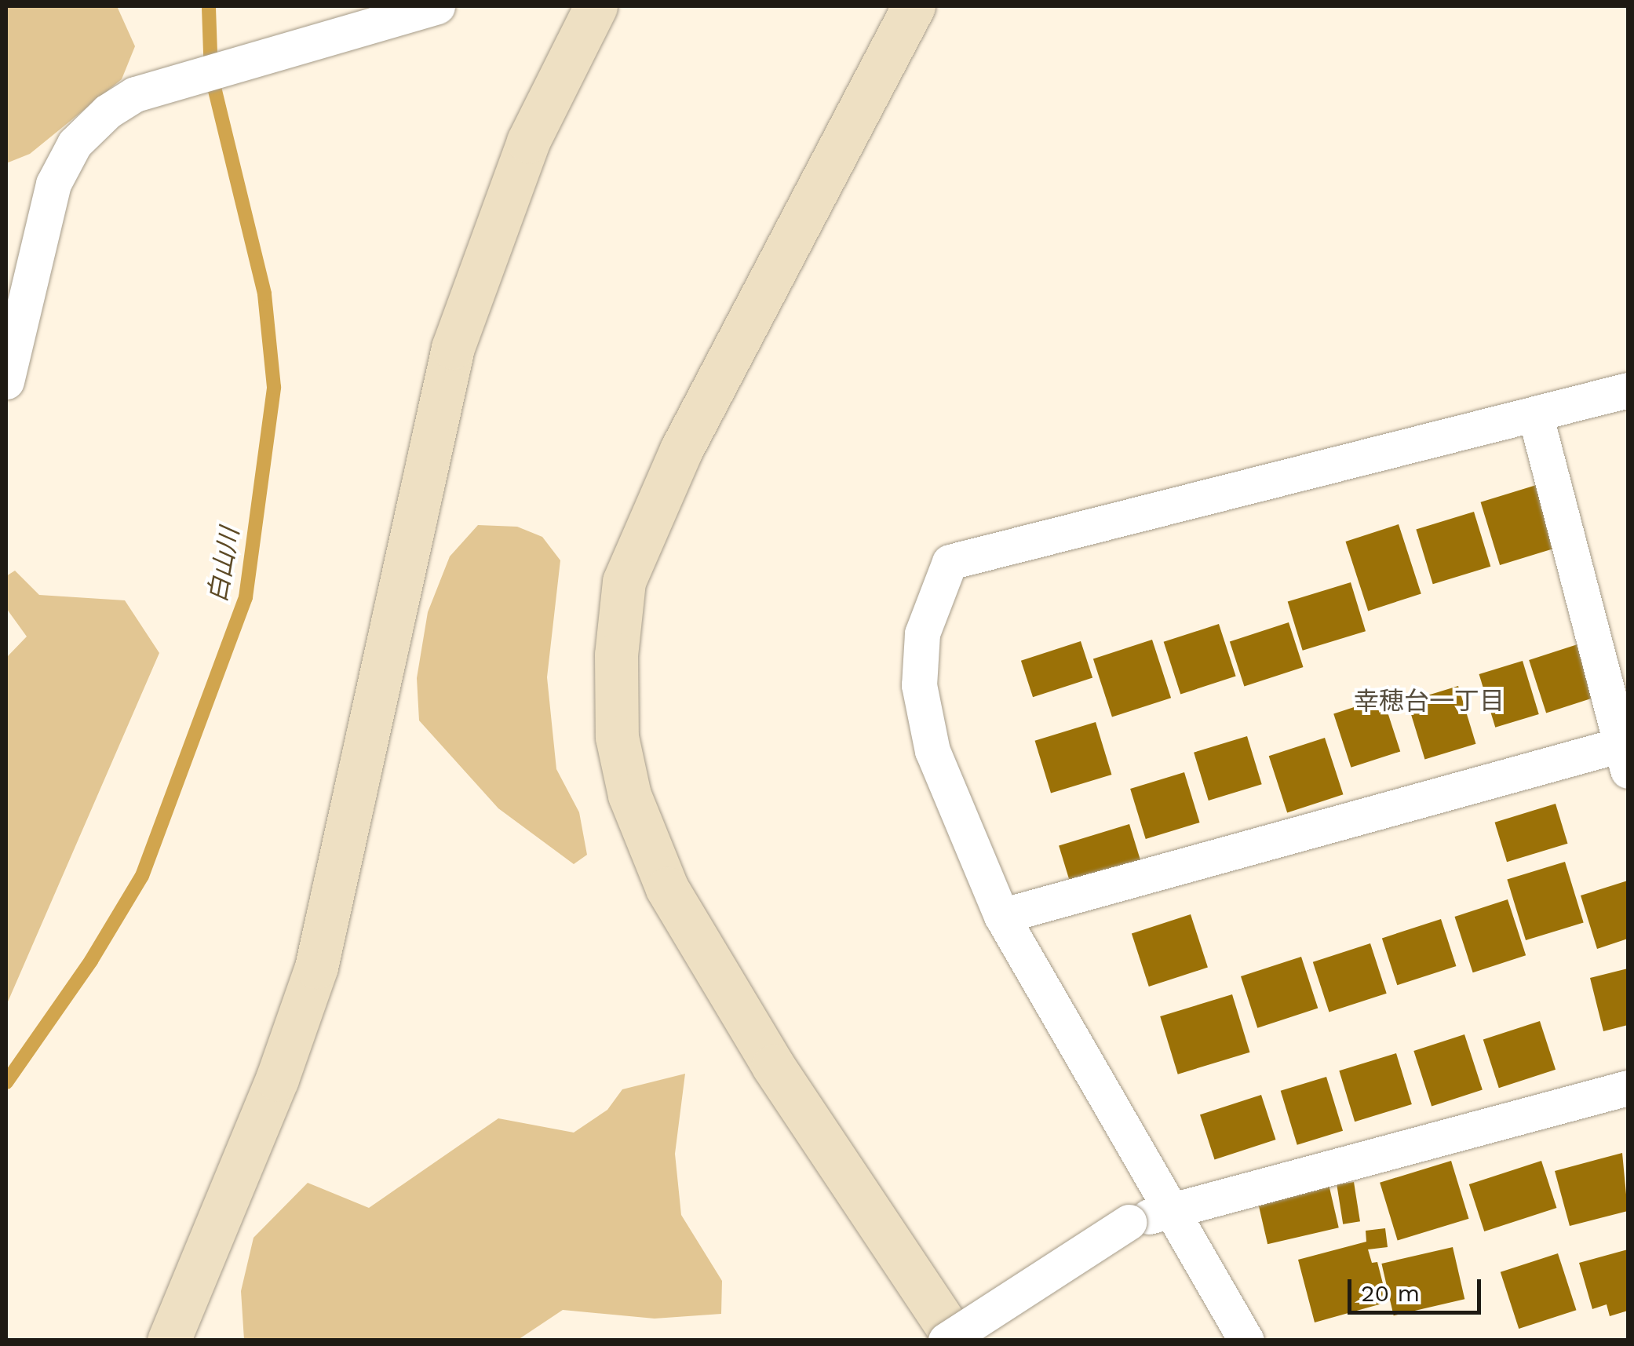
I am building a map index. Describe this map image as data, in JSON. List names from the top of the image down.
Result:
{
  "districts": ["幸穂台一丁目"],
  "water": ["白山川"],
  "scale_bar": "20 m"
}
